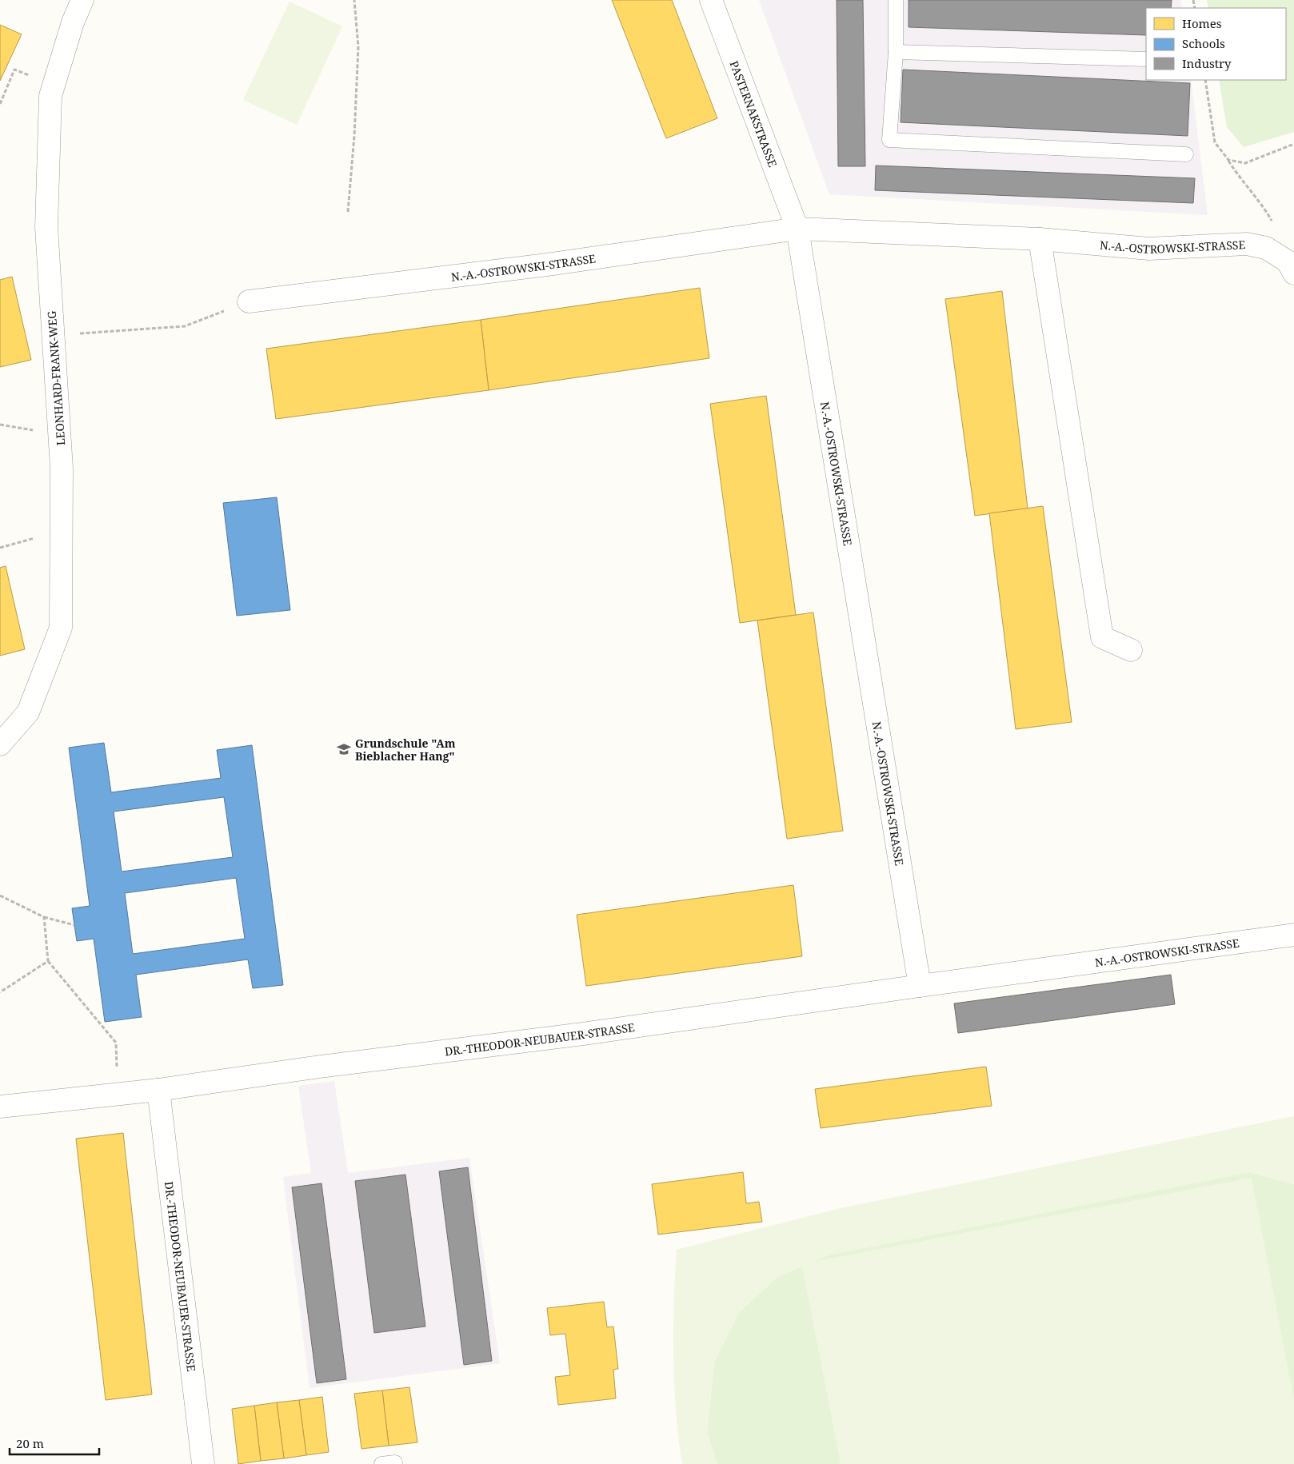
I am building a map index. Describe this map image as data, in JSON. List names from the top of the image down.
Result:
{
  "streets": {
    "street": [
      "PASTERNAKSTRASSE",
      "N.-A.-OSTROWSKI-STRASSE",
      "LEONHARD-FRANK-WEG",
      "DR.-THEODOR-NEUBAUER-STRASSE"
    ]
  },
  "crossings": [
    ["PASTERNAKSTRASSE", "N.-A.-OSTROWSKI-STRASSE"],
    ["N.-A.-OSTROWSKI-STRASSE", "DR.-THEODOR-NEUBAUER-STRASSE"]
  ],
  "places": {
    "school or university": ["Grundschule \"Am Bieblacher Hang\""]
  },
  "legend": ["Homes", "Schools", "Industry"],
  "scale_bar": "20 m"
}
